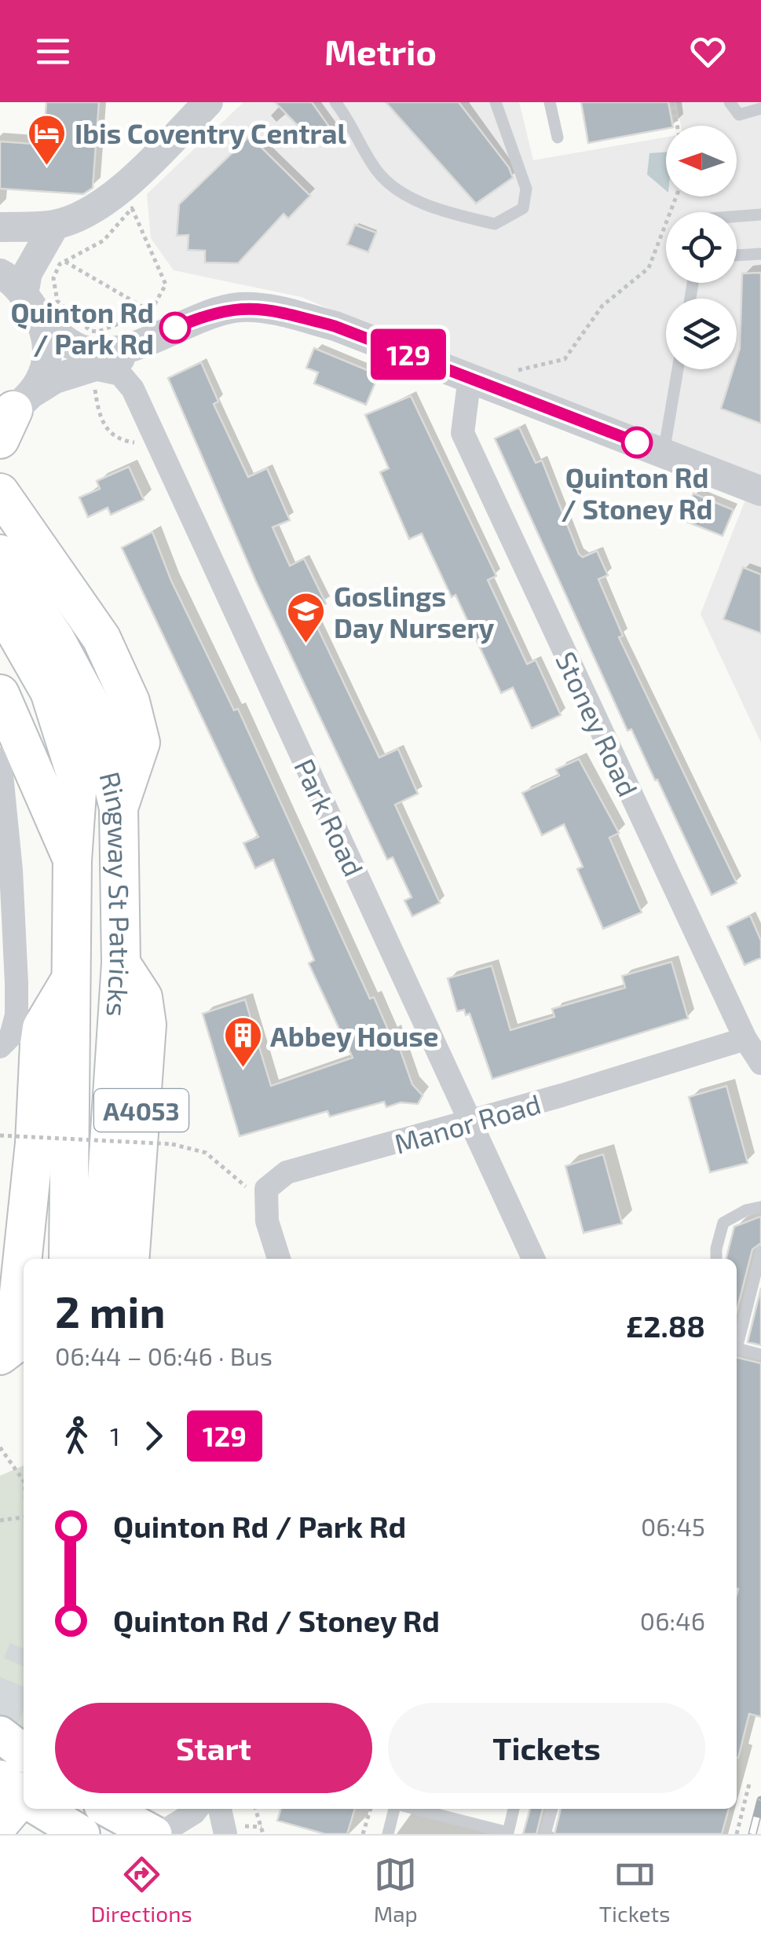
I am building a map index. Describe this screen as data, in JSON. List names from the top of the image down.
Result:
{
  "streets": {
    "highway": ["Ringway St Patricks", "A4053"],
    "street": ["Stoney Road", "Park Road", "Manor Road"]
  },
  "crossings": [
    ["Stoney Road", "Manor Road"],
    ["Park Road", "Manor Road"],
    ["Ringway St Patricks", "A4053"]
  ],
  "places": {
    "hotel": ["Ibis Coventry Central"],
    "other": ["Quinton Rd / Park Rd", "Quinton Rd / Stoney Rd"],
    "school or university": ["Goslings Day Nursery"],
    "building": ["Abbey House"]
  },
  "lines": ["bus line 129"],
  "north": "left",
  "page": {
    "header": "Metrio",
    "on_map": "129",
    "heading": ["2 min", "06:44 – 06:46 · Bus", "£2.88"],
    "legs": ["1", "129"],
    "list": [
      {
        "name": "Quinton Rd / Park Rd",
        "value": "06:45"
      },
      {
        "name": "Quinton Rd / Stoney Rd",
        "value": "06:46"
      }
    ],
    "buttons": ["Start", "Tickets"],
    "tabs": ["Directions", "Map", "Tickets"]
  }
}
